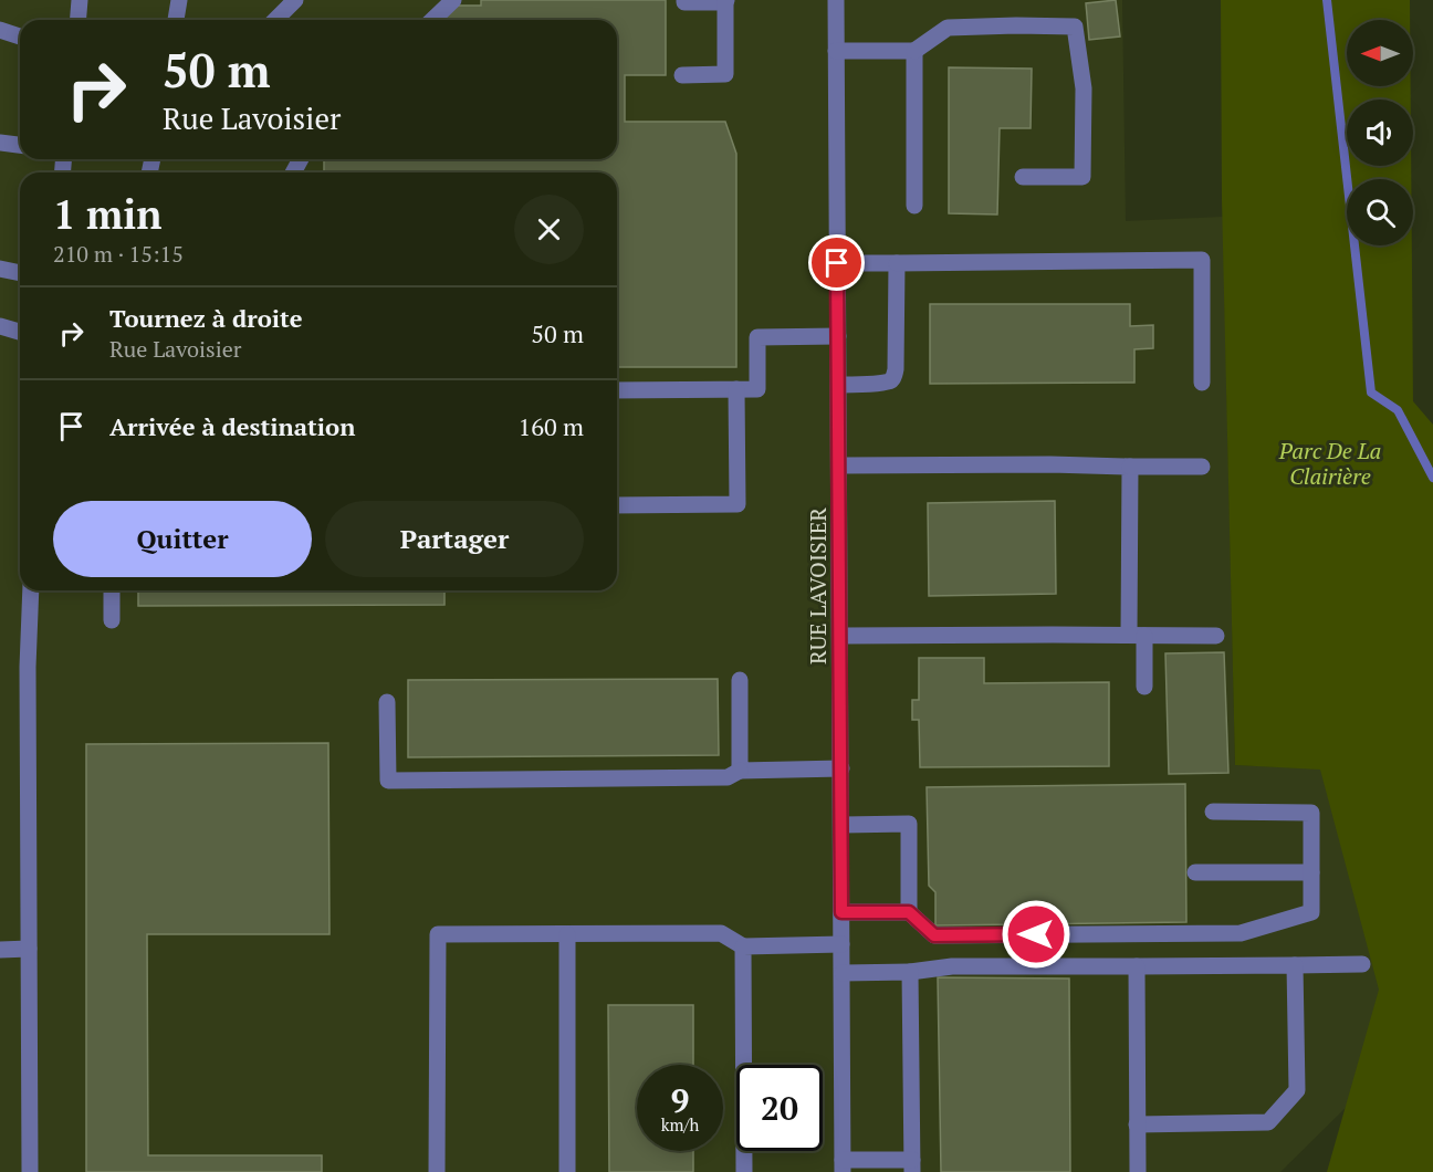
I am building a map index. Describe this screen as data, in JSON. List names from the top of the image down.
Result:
{
  "streets": {
    "street": ["RUE LAVOISIER"]
  },
  "parks": ["Parc De La Clairière"],
  "north": "left",
  "page": {
    "turn": ["50 m", "Rue Lavoisier"],
    "heading": ["1 min", "210 m · 15:15"],
    "list": [
      {
        "name": "Tournez à droite",
        "note": "Rue Lavoisier",
        "value": "50 m"
      },
      {
        "name": "Arrivée à destination",
        "value": "160 m"
      }
    ],
    "buttons": ["Quitter", "Partager"],
    "speed": "9 km/h",
    "limit": "20"
  }
}
